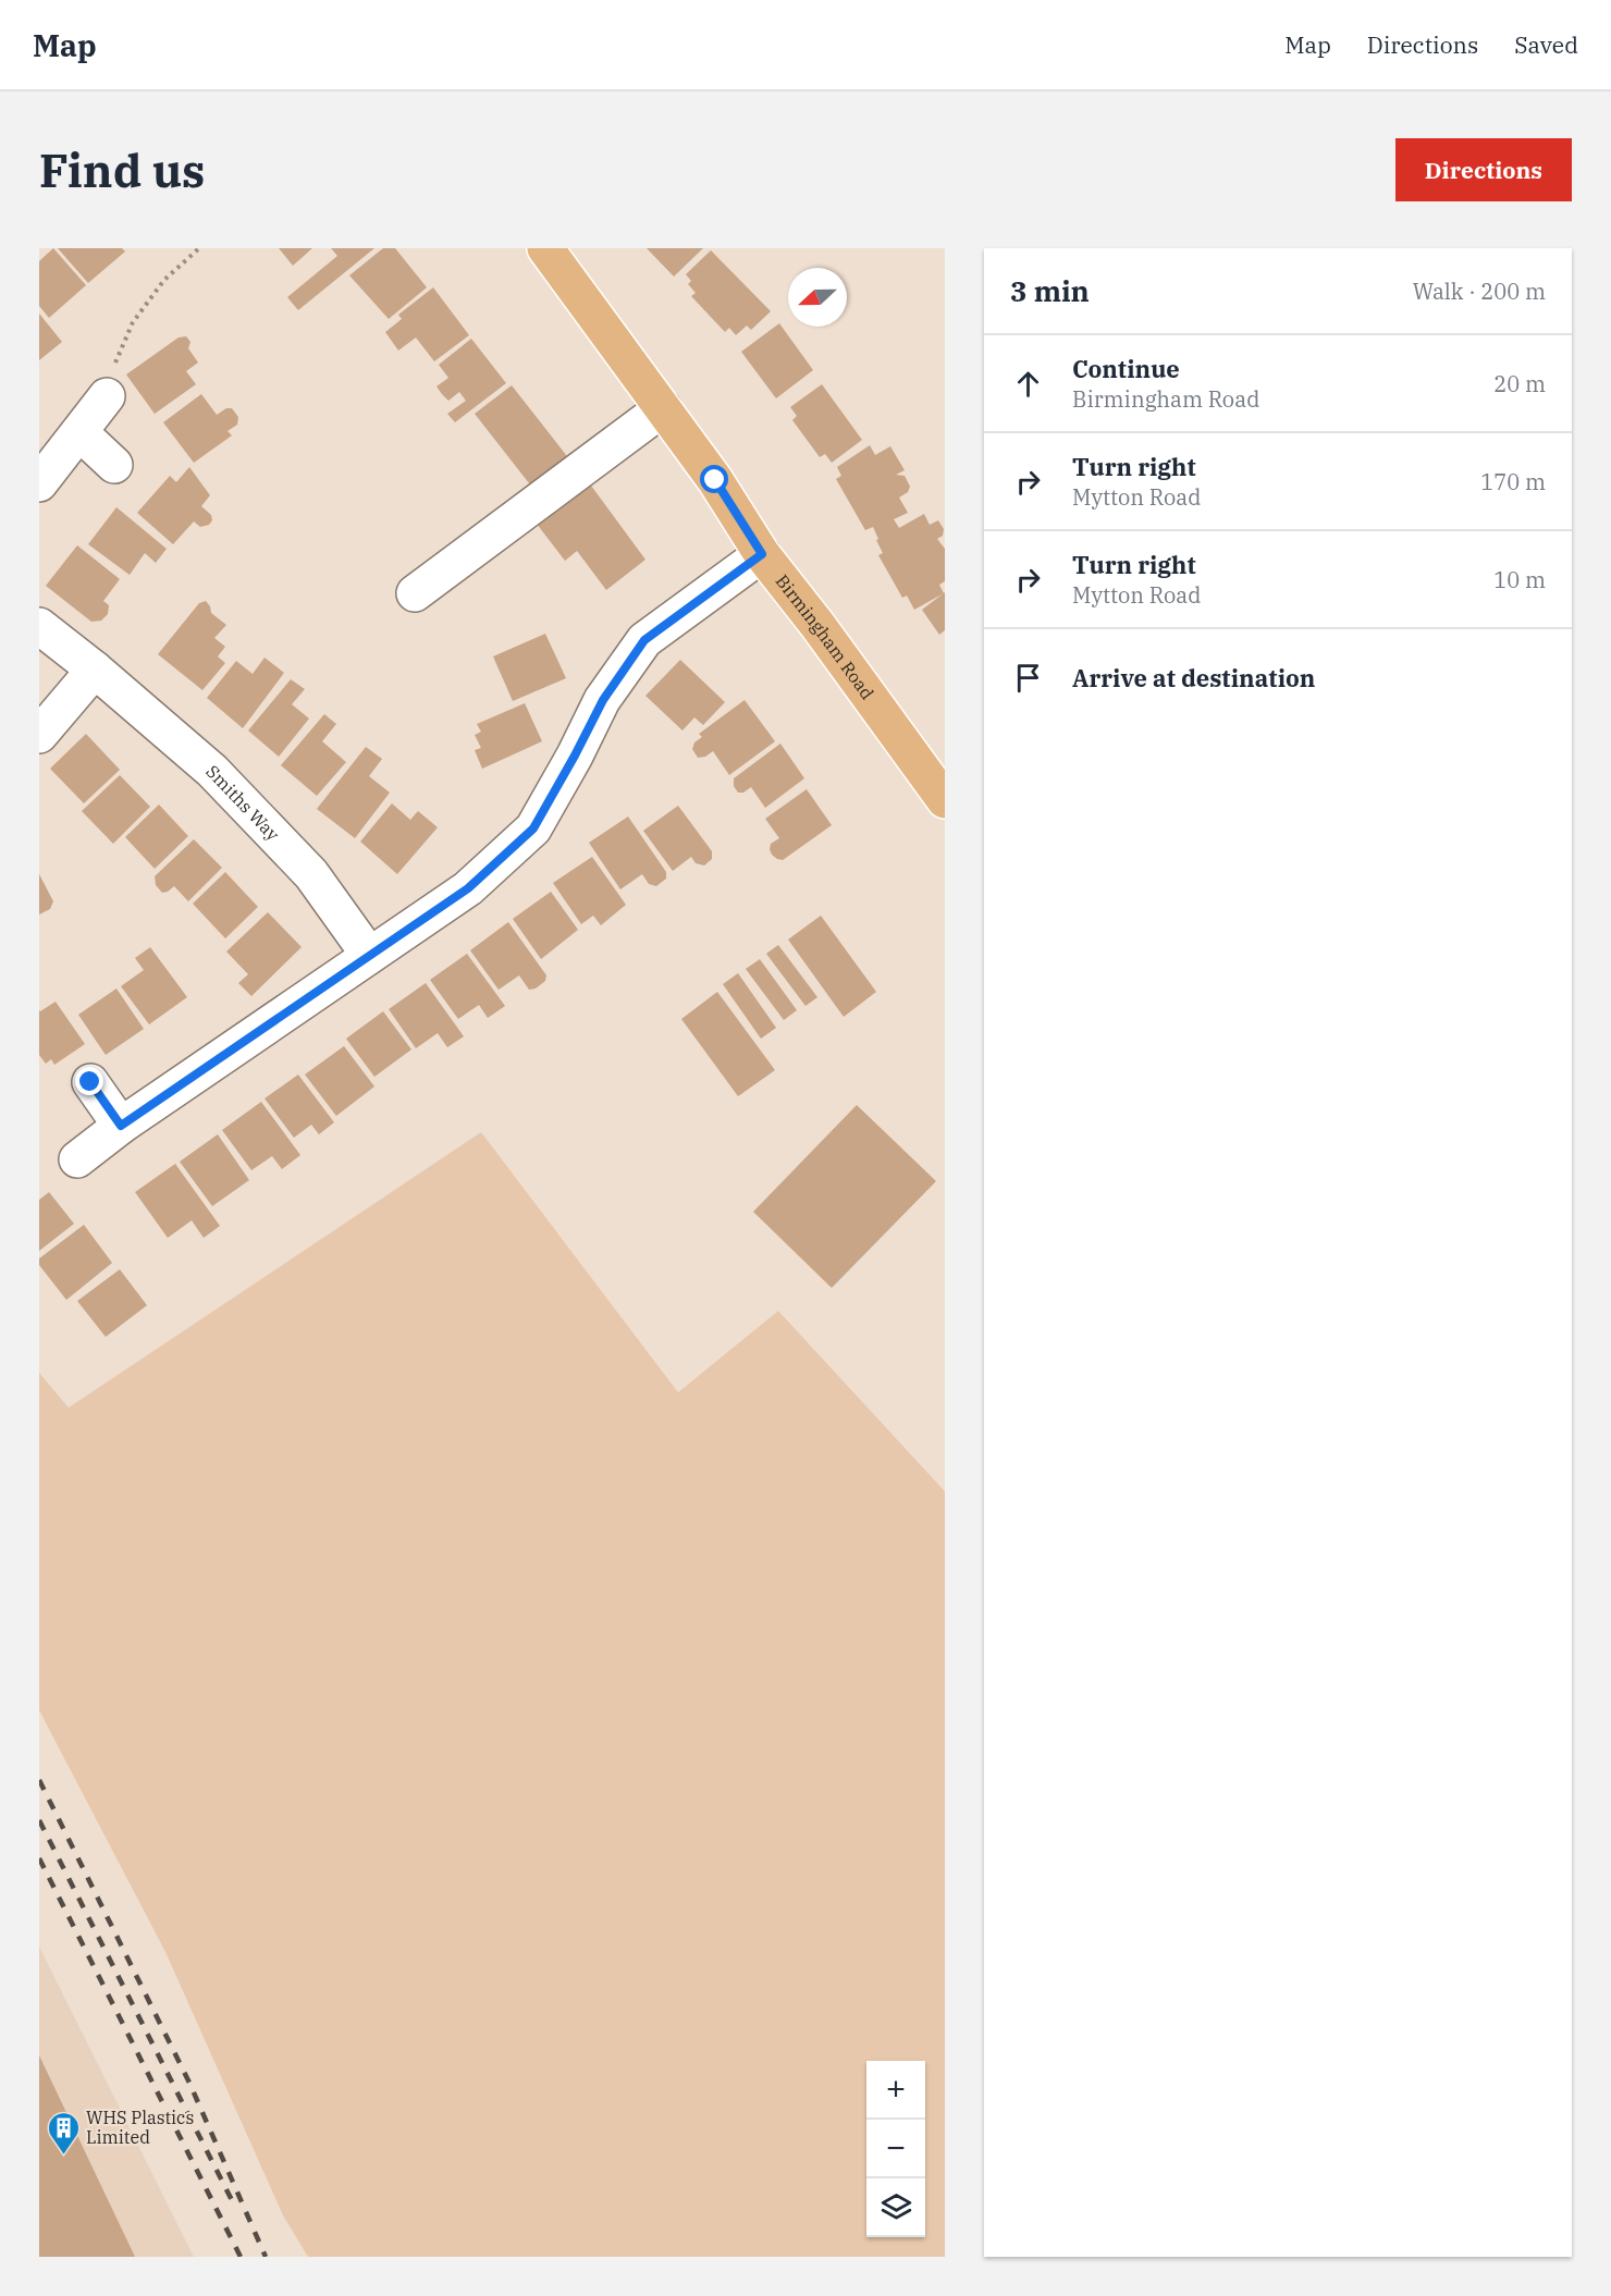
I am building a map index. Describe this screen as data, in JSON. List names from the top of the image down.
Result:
{
  "streets": {
    "main road": ["Birmingham Road"],
    "street": ["Smiths Way"]
  },
  "places": {
    "building": ["WHS Plastics Limited"]
  },
  "north": "left",
  "page": {
    "header": "Map",
    "nav": ["Map", "Directions", "Saved"],
    "buttons": "Directions",
    "title": "Find us",
    "heading": ["3 min", "Walk · 200 m"],
    "list": [
      ["Continue", "Birmingham Road", "20 m"],
      ["Turn right", "Mytton Road", "170 m"],
      ["Turn right", "Mytton Road", "10 m"],
      "Arrive at destination"
    ],
    "map_buttons": ["+", "−"]
  }
}
